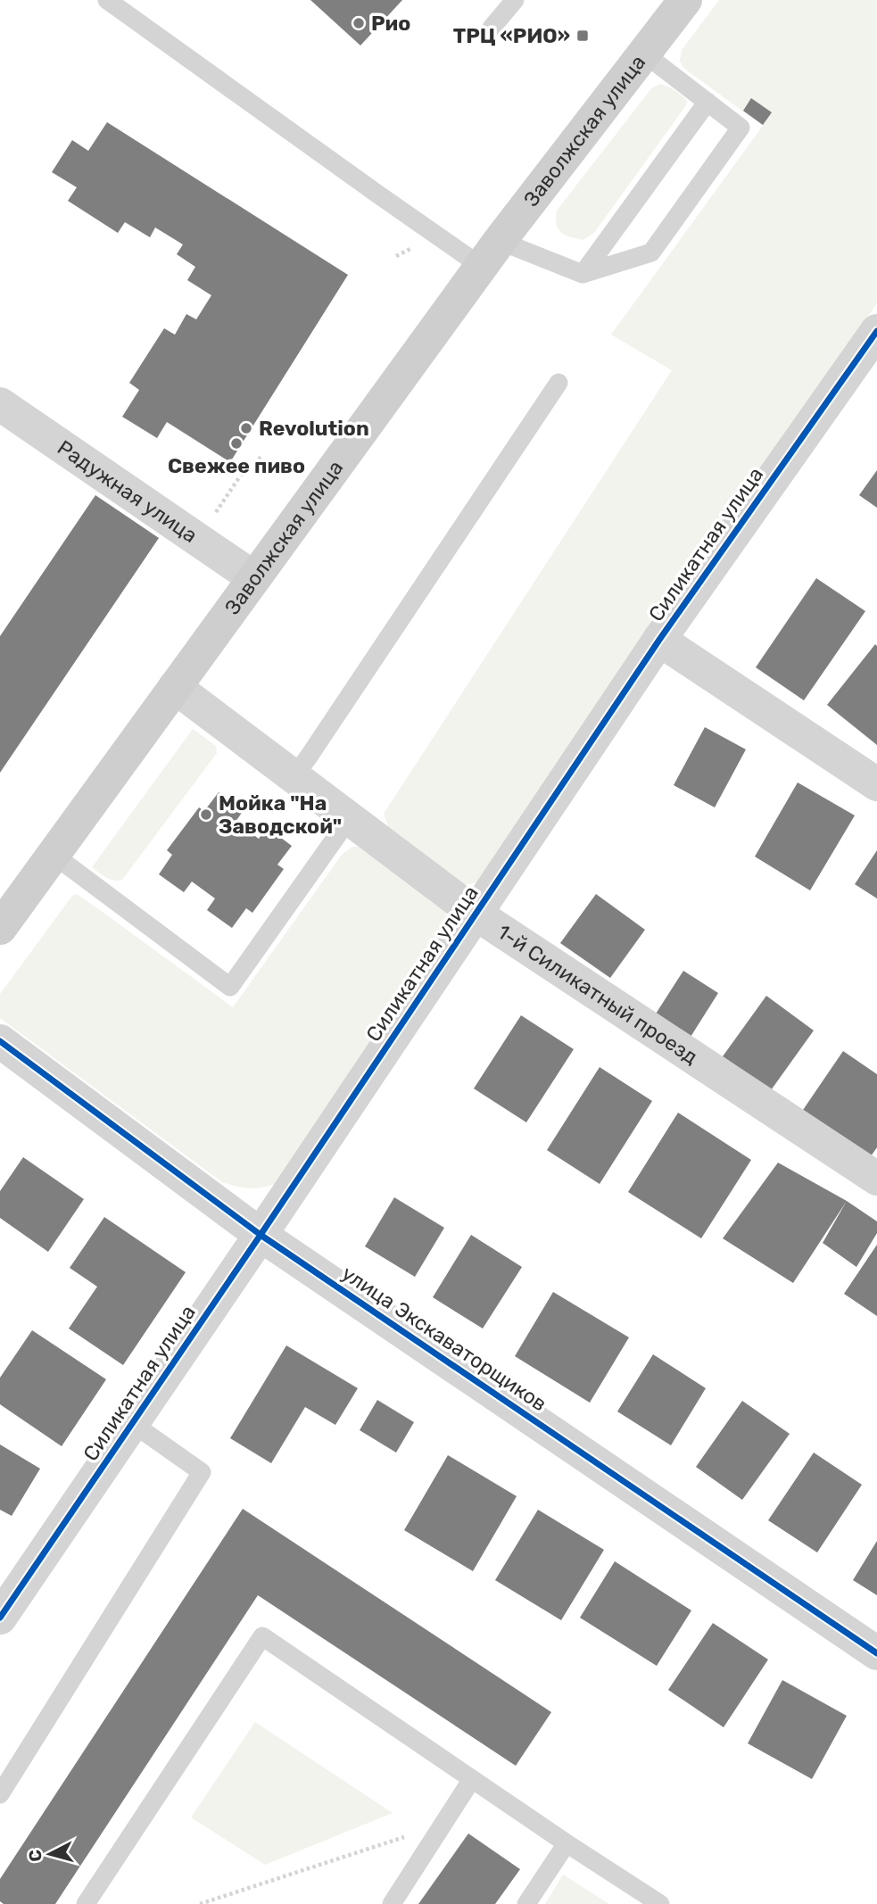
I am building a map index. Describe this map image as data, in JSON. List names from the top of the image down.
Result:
{
  "streets": {
    "main road": ["Заволжская улица"],
    "street": [
      "Радужная улица",
      "Силикатная улица",
      "1-й Силикатный проезд",
      "улица Экскаваторщиков"
    ]
  },
  "crossings": [
    ["Заволжская улица", "Радужная улица"],
    ["Заволжская улица", "1-й Силикатный проезд"],
    ["Силикатная улица", "1-й Силикатный проезд"],
    ["Силикатная улица", "улица Экскаваторщиков"]
  ],
  "places": {
    "other": [
      "Рио",
      "Revolution",
      "Свежее пиво",
      "Мойка \"На Заводской\""
    ],
    "transit": ["ТРЦ «РИО»"]
  },
  "north": "left"
}
